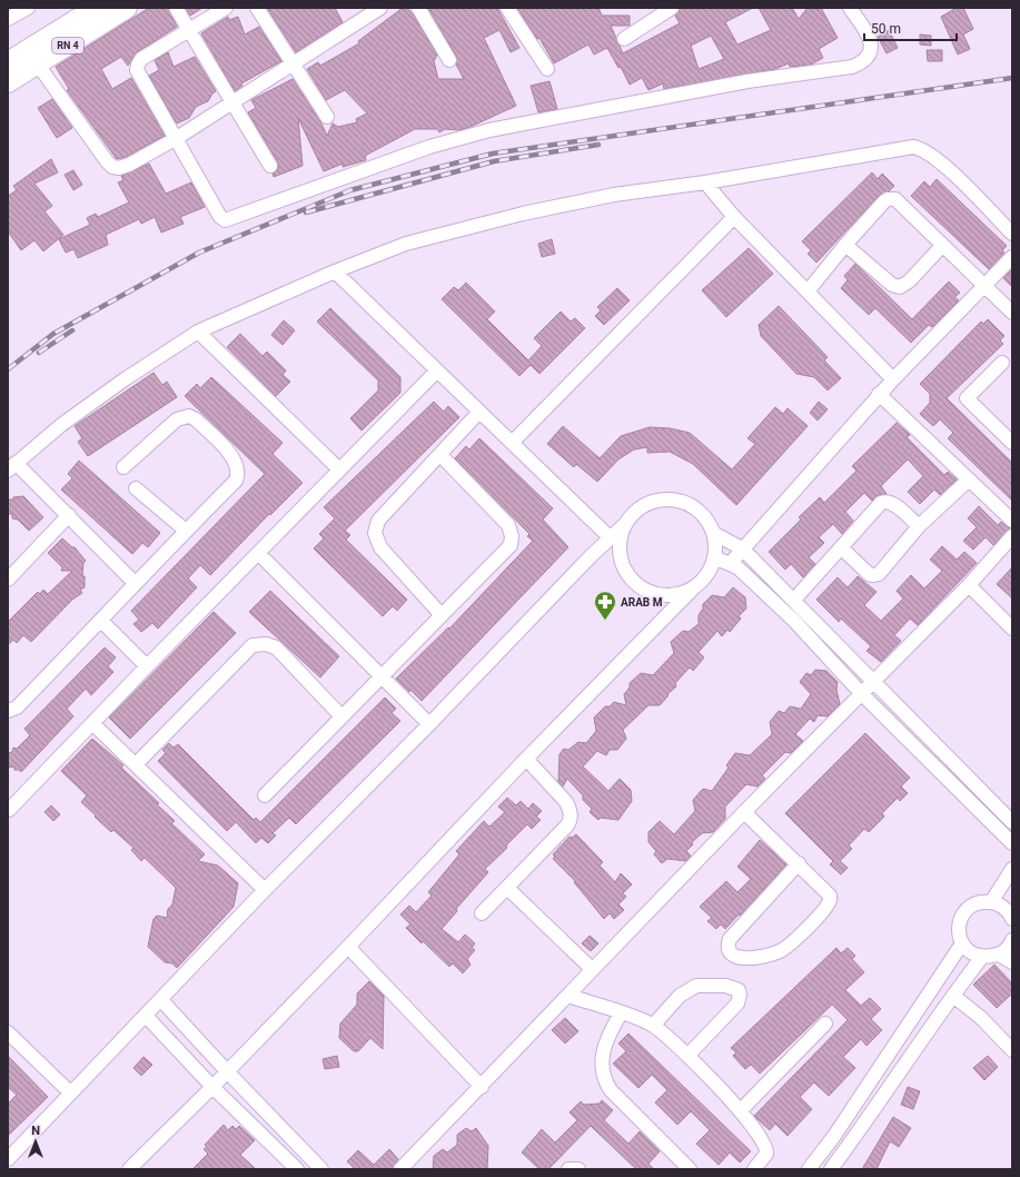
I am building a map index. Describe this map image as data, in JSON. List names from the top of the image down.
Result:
{
  "streets": {
    "highway": ["RN 4"]
  },
  "places": {
    "pharmacy": ["ARAB M"]
  },
  "scale_bar": "50 m",
  "north": "top"
}
